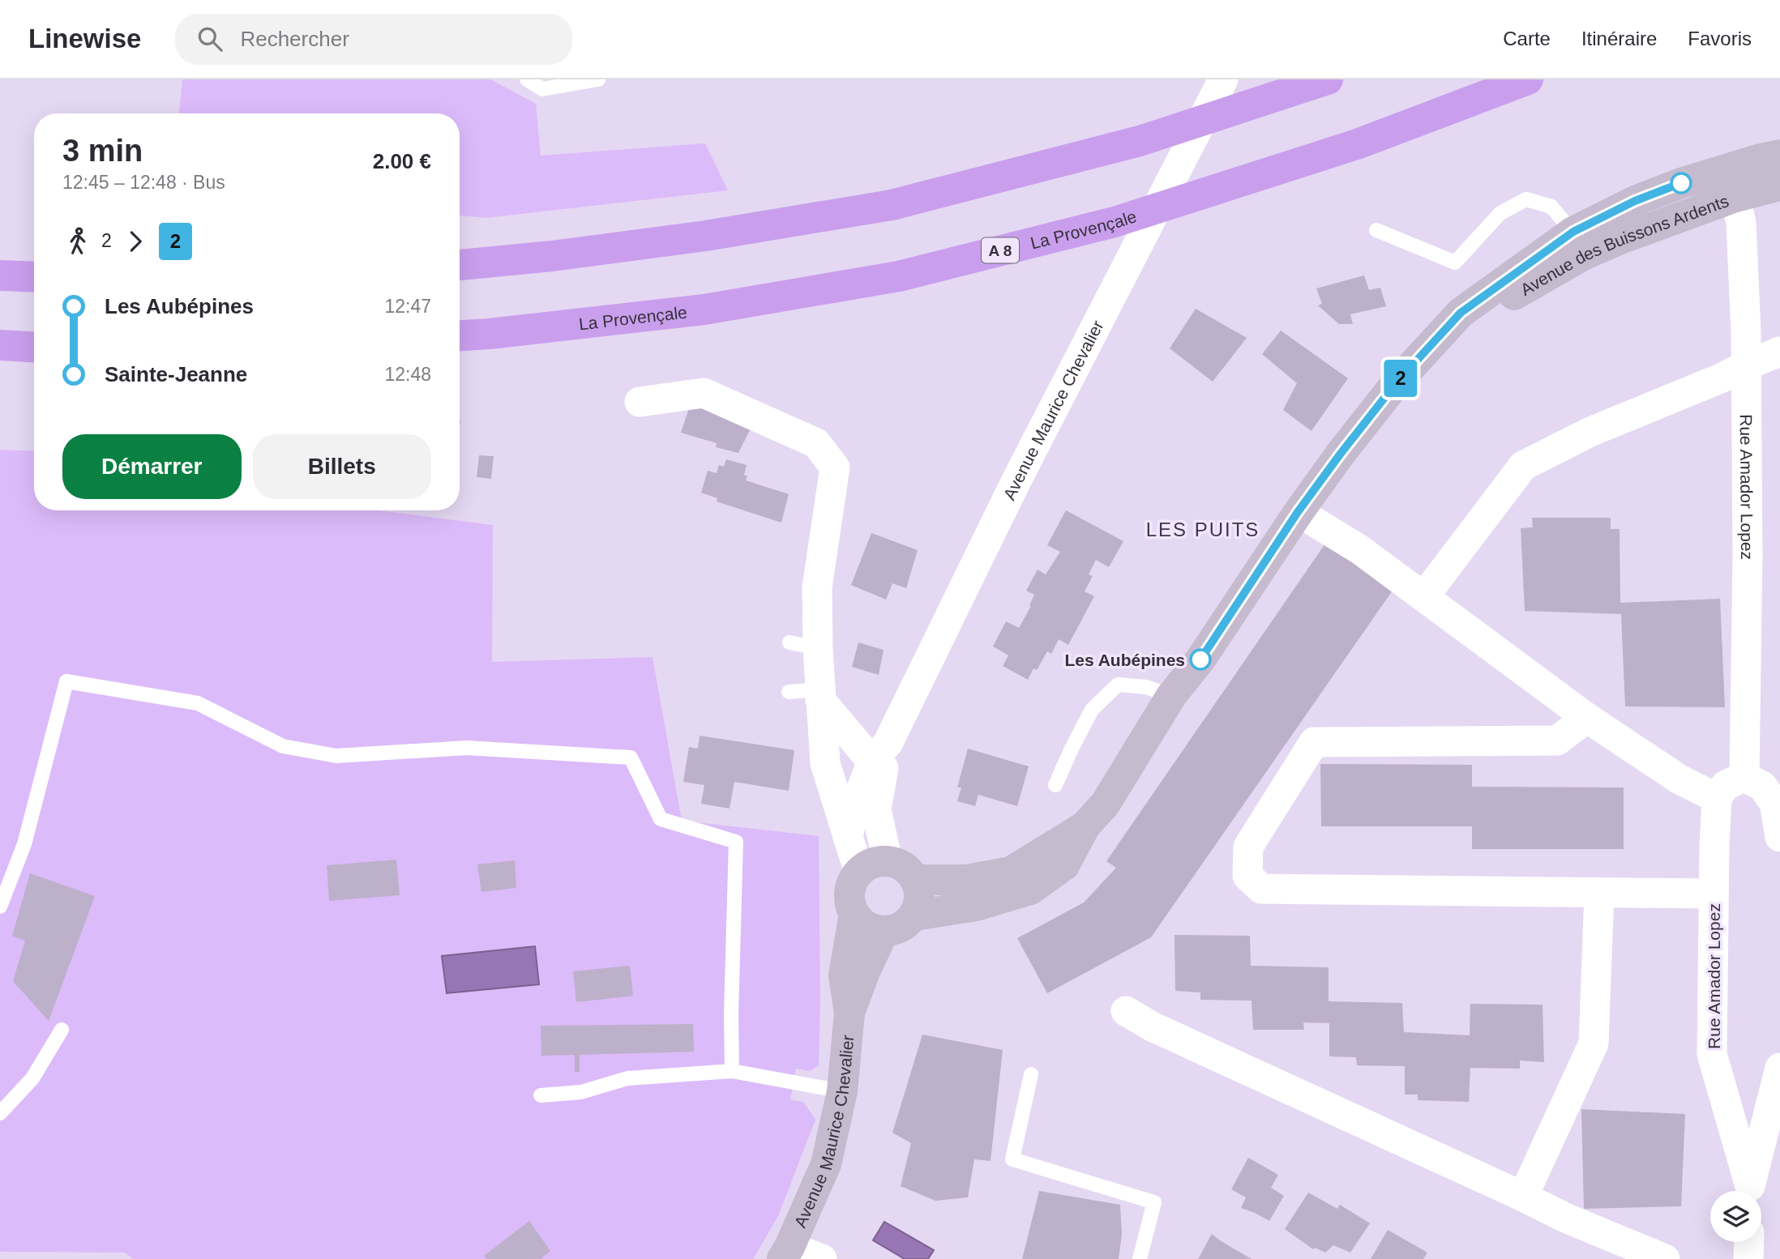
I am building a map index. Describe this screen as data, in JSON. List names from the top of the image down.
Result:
{
  "streets": {
    "highway": ["La Provençale", "A 8"],
    "street": ["Avenue des Buissons Ardents", "Avenue Maurice Chevalier", "Rue Amador Lopez"]
  },
  "crossings": [
    ["Avenue des Buissons Ardents", "Avenue Maurice Chevalier"],
    ["Avenue des Buissons Ardents", "Rue Amador Lopez"]
  ],
  "districts": ["LES PUITS"],
  "places": ["Les Aubépines"],
  "lines": ["bus line 2"],
  "page": {
    "header": "Linewise",
    "search": "Rechercher",
    "nav": ["Carte", "Itinéraire", "Favoris"],
    "on_map": "2",
    "heading": ["3 min", "12:45 – 12:48 · Bus", "2.00 €"],
    "legs": ["2", "2"],
    "list": [
      {
        "name": "Les Aubépines",
        "value": "12:47"
      },
      {
        "name": "Sainte-Jeanne",
        "value": "12:48"
      }
    ],
    "buttons": ["Démarrer", "Billets"]
  }
}
